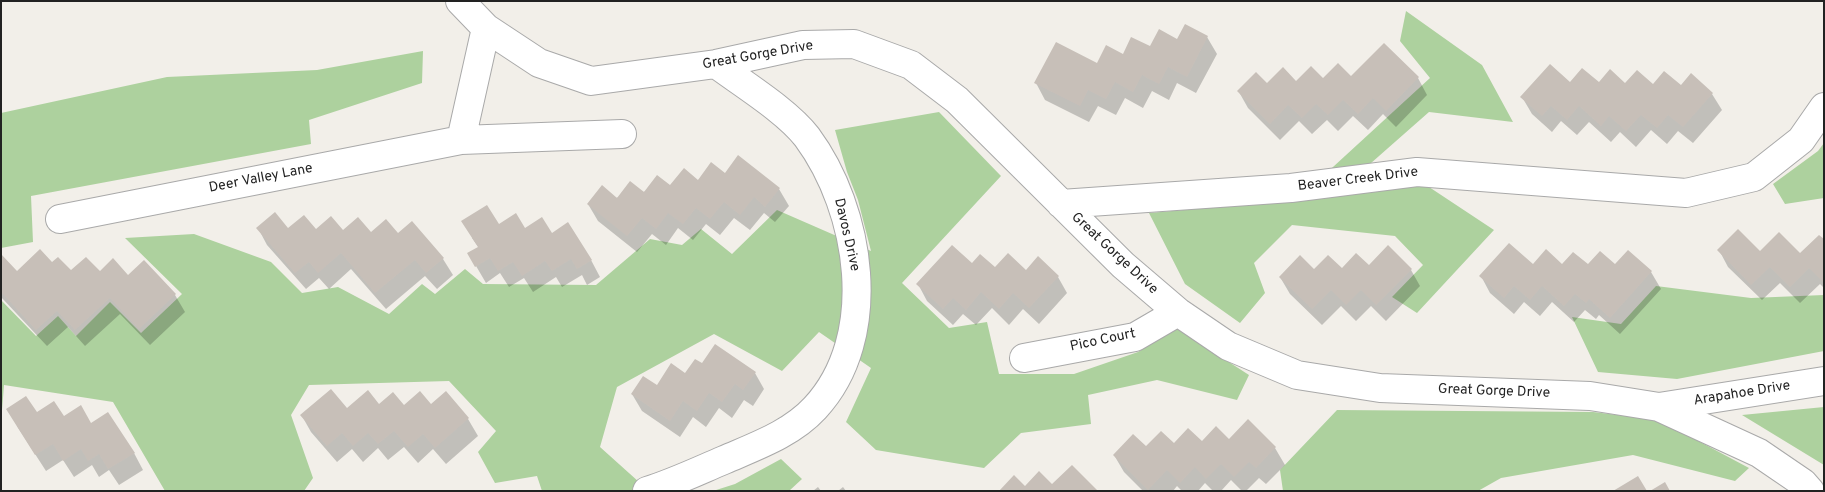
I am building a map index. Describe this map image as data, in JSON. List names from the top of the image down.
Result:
{
  "streets": {
    "street": [
      "Great Gorge Drive",
      "Deer Valley Lane",
      "Beaver Creek Drive",
      "Davos Drive",
      "Pico Court",
      "Arapahoe Drive"
    ]
  },
  "crossings": [
    ["Great Gorge Drive", "Beaver Creek Drive"],
    ["Great Gorge Drive", "Davos Drive"],
    ["Great Gorge Drive", "Pico Court"],
    ["Great Gorge Drive", "Arapahoe Drive"]
  ]
}
